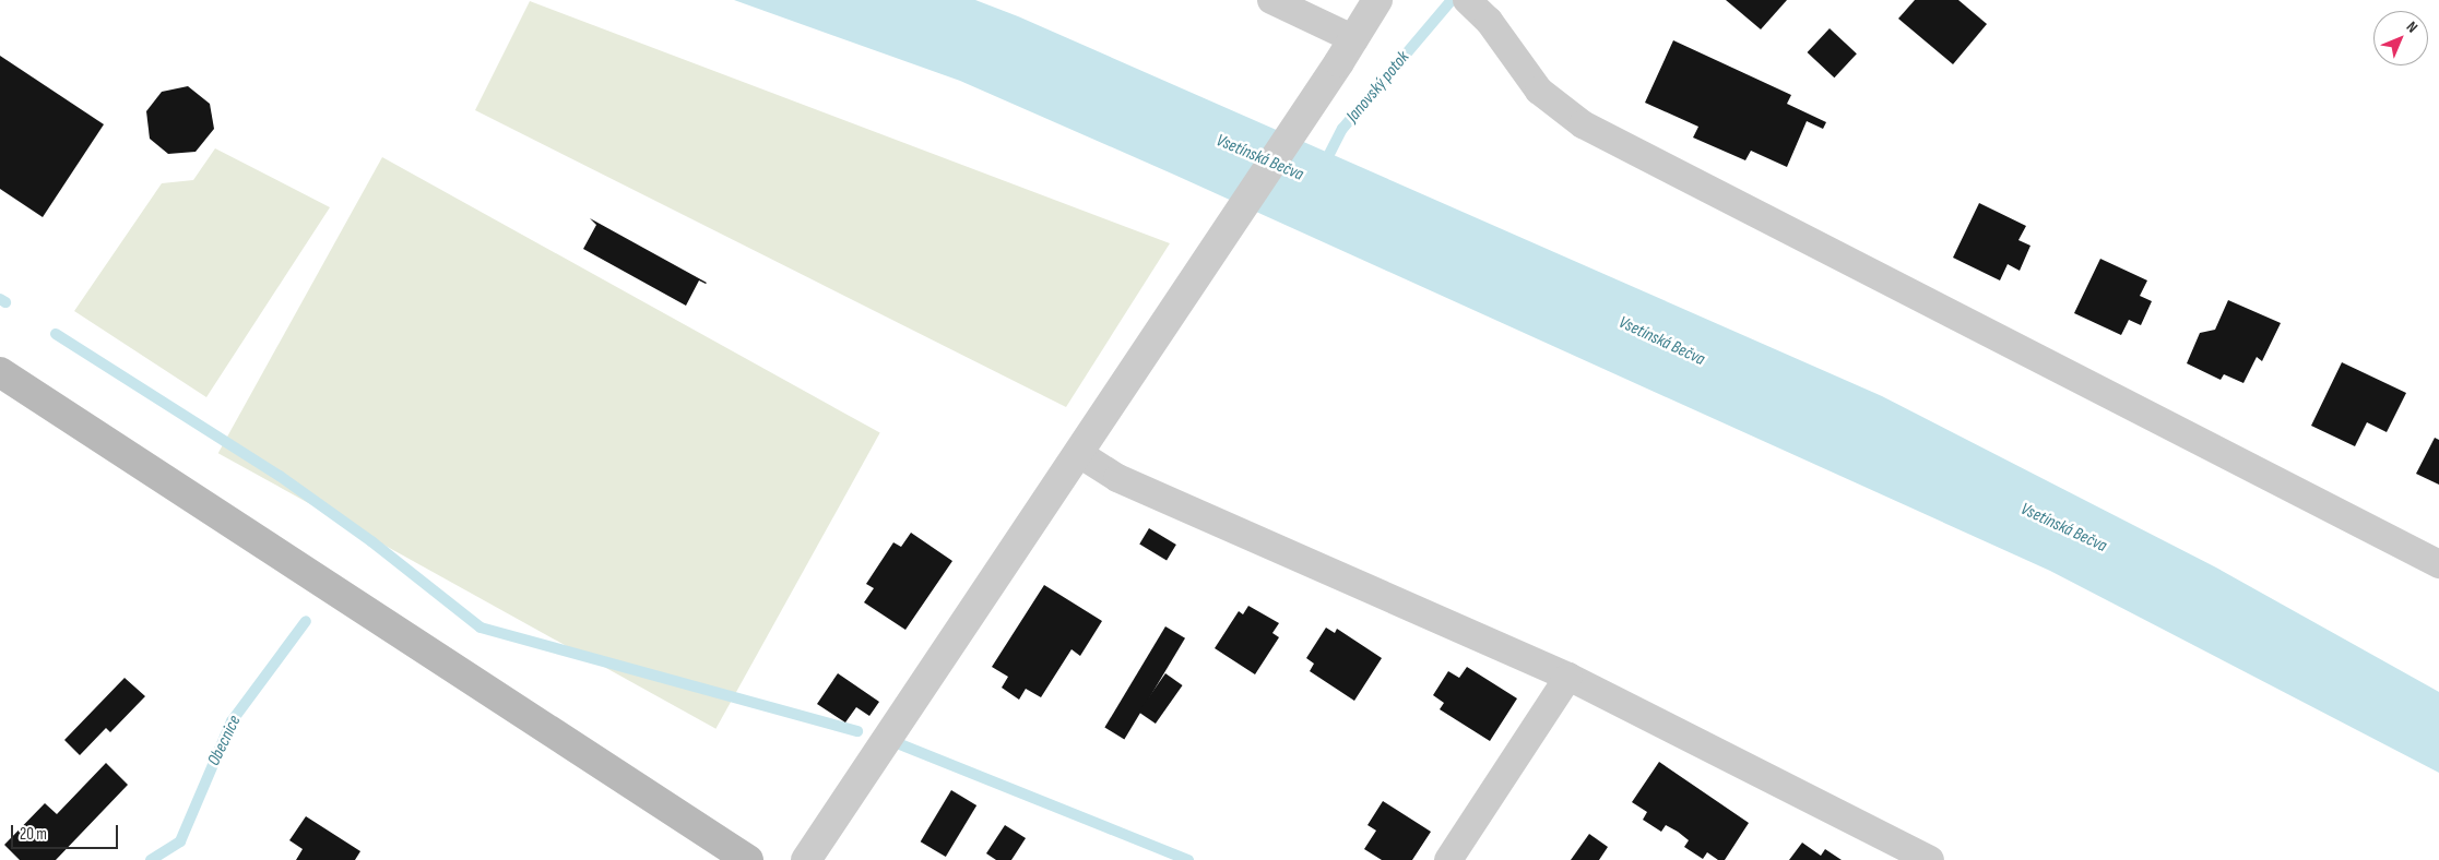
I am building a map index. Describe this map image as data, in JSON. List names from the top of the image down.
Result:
{
  "water": ["Janovský potok", "Vsetínská Bečva", "Obecnice"],
  "scale_bar": "20 m",
  "north": "top right"
}
